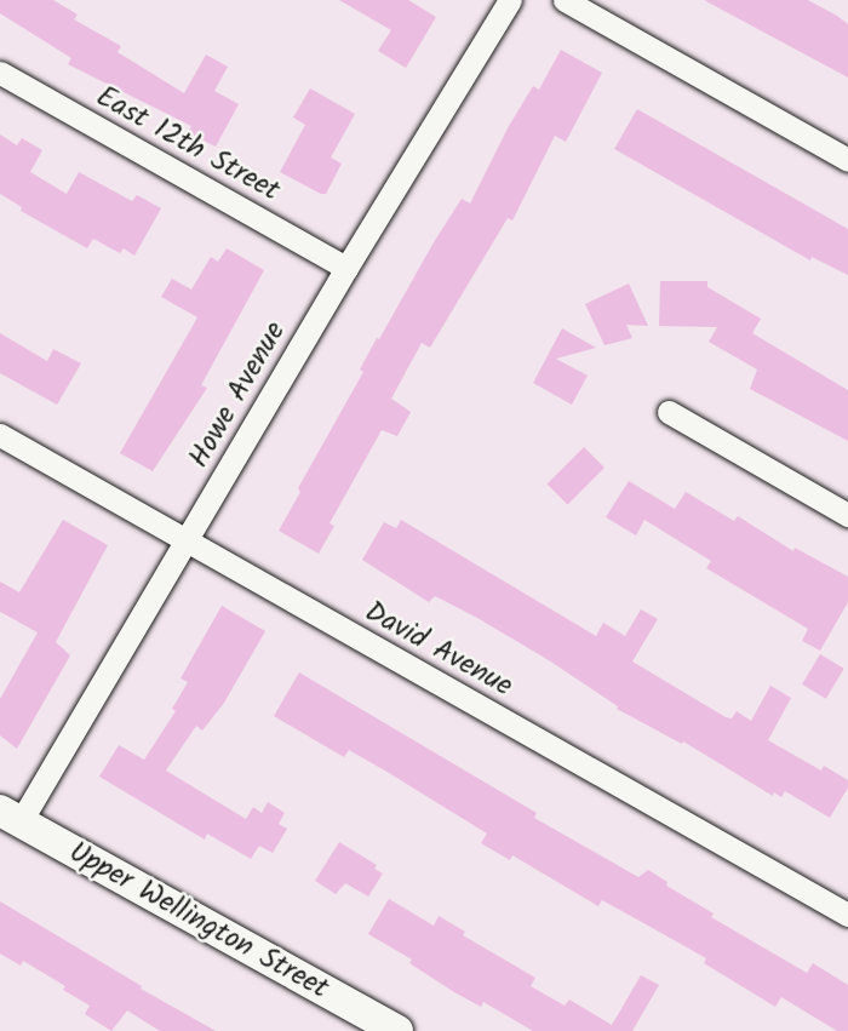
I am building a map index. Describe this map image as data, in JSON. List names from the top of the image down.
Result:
{
  "streets": {
    "main road": ["Upper Wellington Street"],
    "street": ["East 12th Street", "Howe Avenue", "David Avenue"]
  },
  "crossings": [
    ["East 12th Street", "Howe Avenue"],
    ["Howe Avenue", "David Avenue"],
    ["Howe Avenue", "Upper Wellington Street"]
  ]
}
